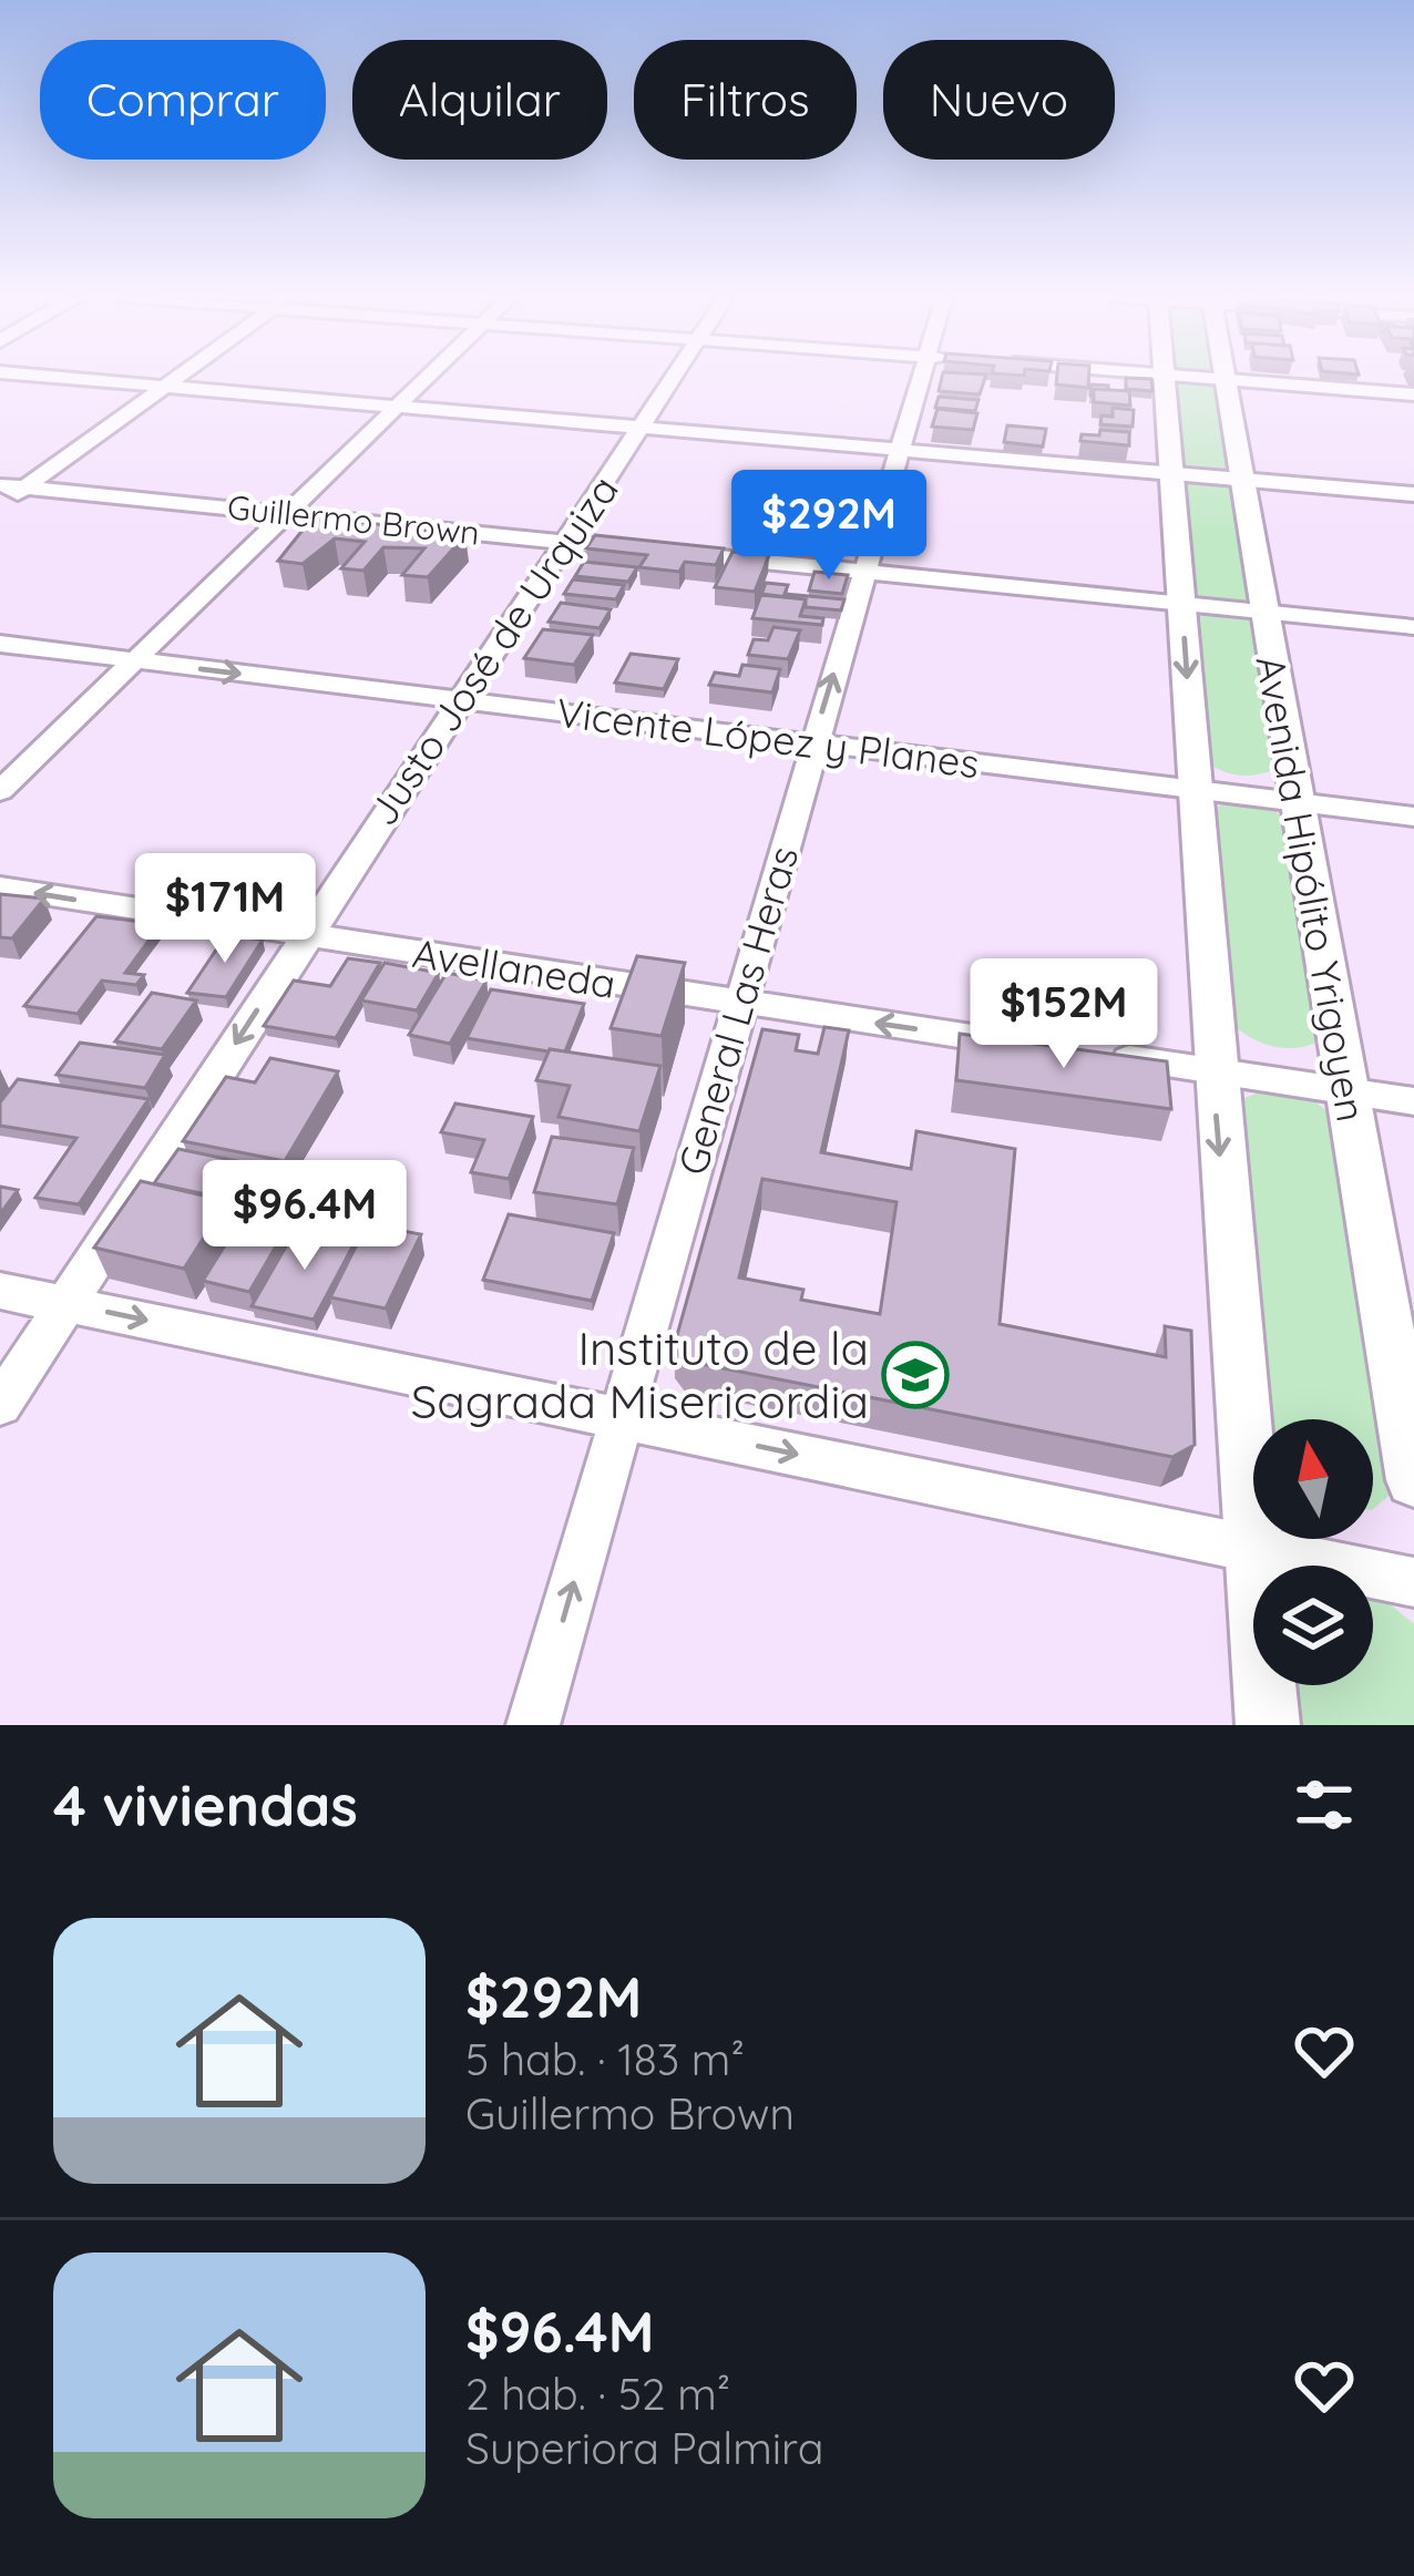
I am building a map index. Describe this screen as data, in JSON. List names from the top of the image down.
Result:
{
  "streets": {
    "main road": ["Avenida Hipólito Yrigoyen"],
    "street": [
      "Guillermo Brown",
      "Justo José de Urquiza",
      "Vicente López y Planes",
      "Avellaneda",
      "General Las Heras"
    ]
  },
  "crossings": [
    ["Guillermo Brown", "Justo José de Urquiza"],
    ["Guillermo Brown", "Avenida Hipólito Yrigoyen"],
    ["Guillermo Brown", "General Las Heras"],
    ["Justo José de Urquiza", "Vicente López y Planes"],
    ["Justo José de Urquiza", "Avellaneda"],
    ["Vicente López y Planes", "Avenida Hipólito Yrigoyen"],
    ["Vicente López y Planes", "General Las Heras"],
    ["Avellaneda", "General Las Heras"]
  ],
  "one_way": ["Justo José de Urquiza", "Avellaneda", "General Las Heras"],
  "places": {
    "school or university": ["Instituto de la Sagrada Misericordia"]
  },
  "north": "top",
  "page": {
    "chip": [
      "Comprar",
      "Alquilar",
      "Filtros",
      "Nuevo"
    ],
    "price": [
      "$292M",
      "$171M",
      "$152M",
      "$96.4M"
    ],
    "heading": "4 viviendas",
    "list": [
      {
        "name": "$292M",
        "note": "5 hab. · 183 m² · Guillermo Brown"
      },
      {
        "name": "$96.4M",
        "note": "2 hab. · 52 m² · Superiora Palmira"
      }
    ]
  }
}
